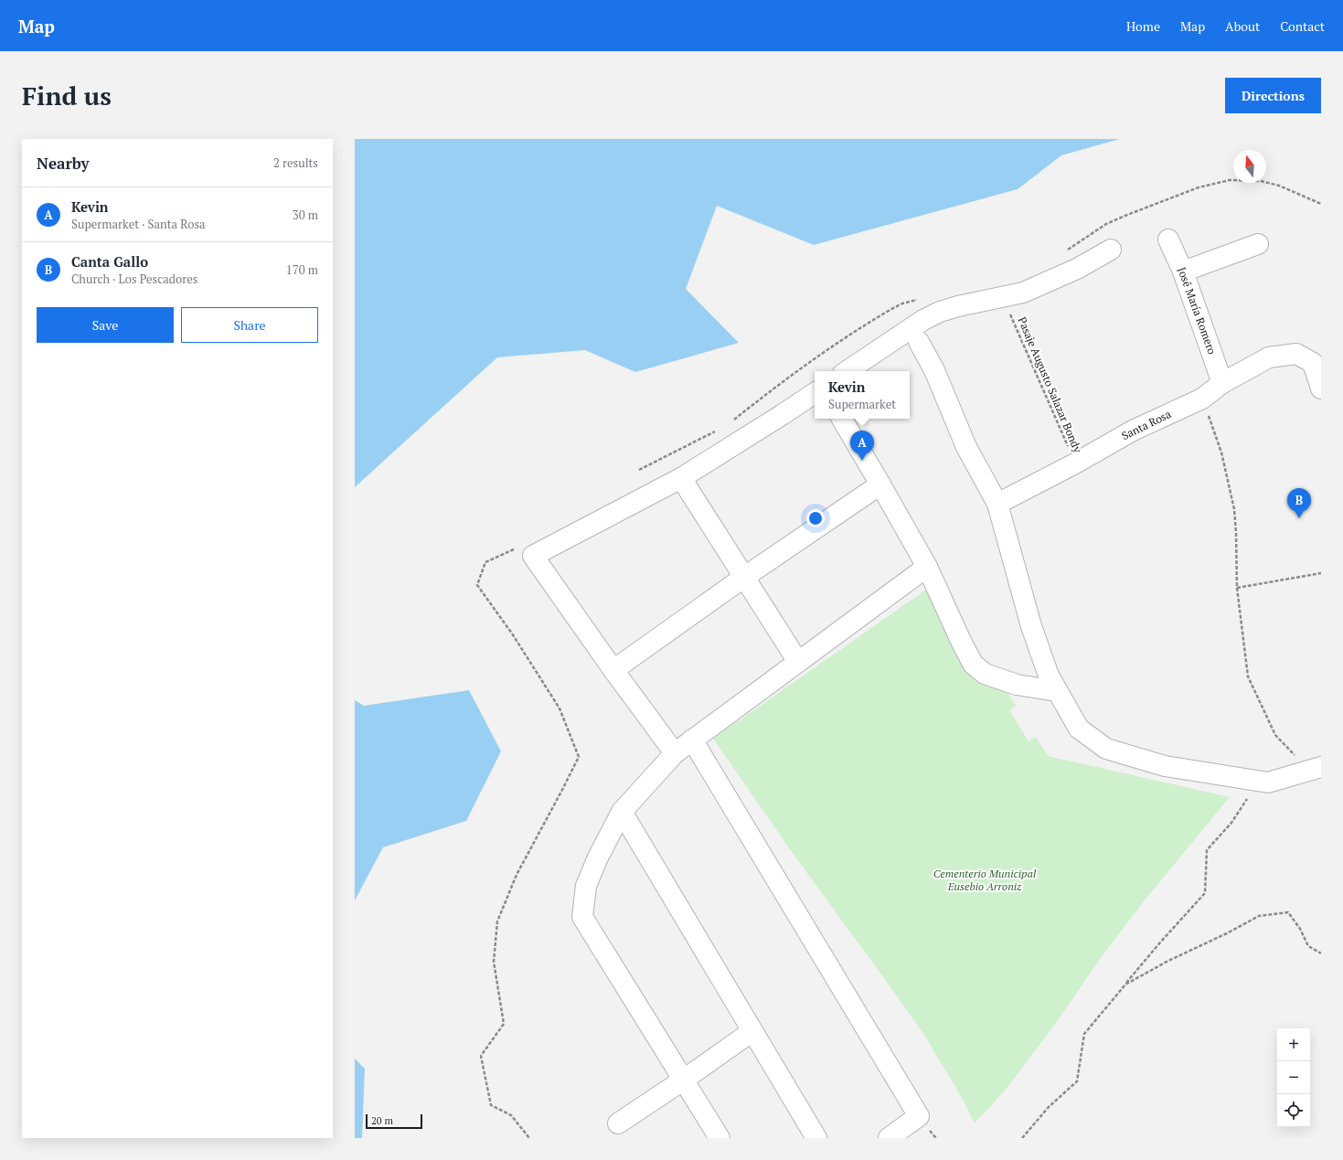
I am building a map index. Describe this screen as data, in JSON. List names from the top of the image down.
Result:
{
  "streets": {
    "street": ["José María Romero", "Santa Rosa"],
    "path": ["Pasaje Augusto Salazar Bondy"]
  },
  "crossings": [
    ["José María Romero", "Santa Rosa"],
    ["Pasaje Augusto Salazar Bondy", "Santa Rosa"]
  ],
  "parks": ["Cementerio Municipal Eusebio Arroniz"],
  "scale_bar": "20 m",
  "north": "top",
  "page": {
    "header": "Map",
    "nav": [
      "Home",
      "Map",
      "About",
      "Contact"
    ],
    "buttons": [
      "Directions",
      ["Save", "Share"]
    ],
    "title": "Find us",
    "heading": ["Nearby", "2 results"],
    "list": [
      {
        "mark": "A",
        "name": "Kevin",
        "note": "Supermarket · Santa Rosa",
        "value": "30 m"
      },
      {
        "mark": "B",
        "name": "Canta Gallo",
        "note": "Church · Los Pescadores",
        "value": "170 m"
      }
    ],
    "popup": ["Kevin", "Supermarket"],
    "pins": ["A", "B"],
    "map_buttons": ["+", "−"],
    "scale": "20 m"
  }
}
